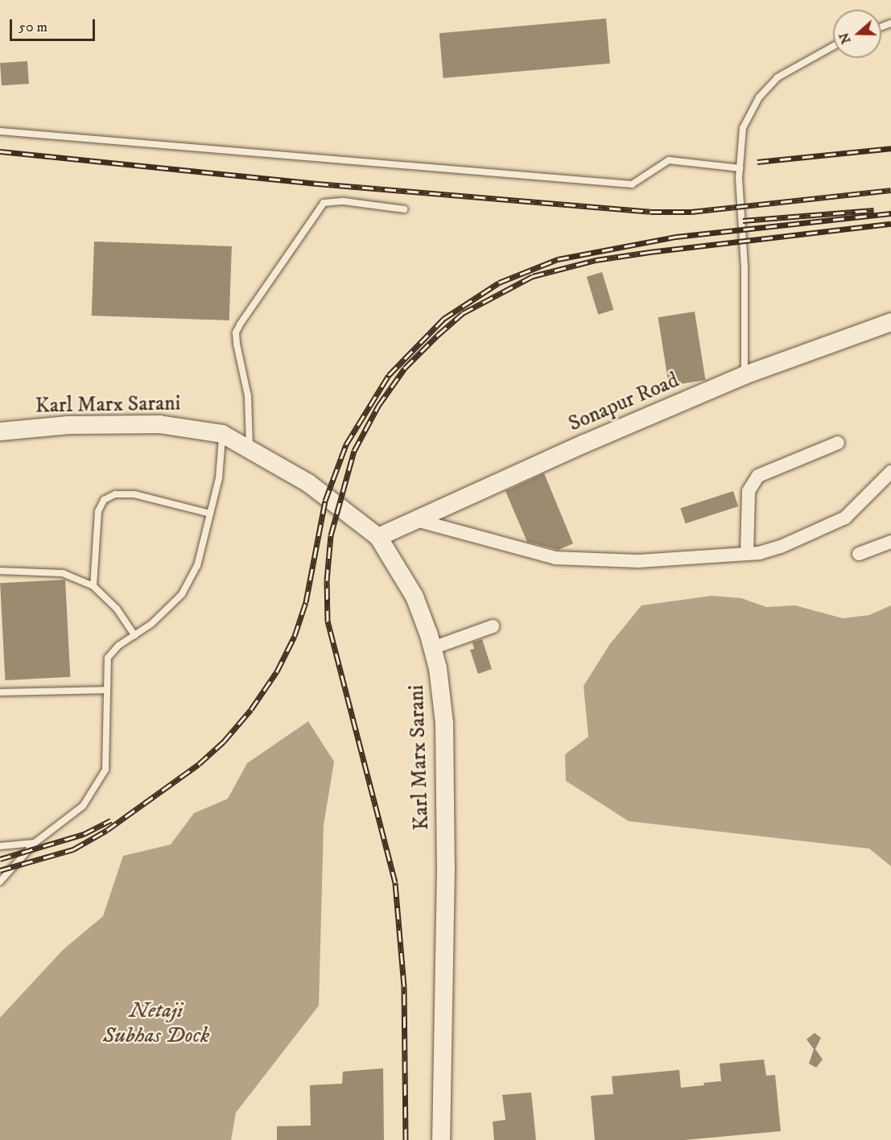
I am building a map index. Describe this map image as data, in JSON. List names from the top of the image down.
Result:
{
  "streets": {
    "main road": ["Sonapur Road", "Karl Marx Sarani"]
  },
  "crossings": [
    ["Sonapur Road", "Karl Marx Sarani"]
  ],
  "water": ["Netaji Subhas Dock"],
  "scale_bar": "50 m",
  "north": "left"
}
